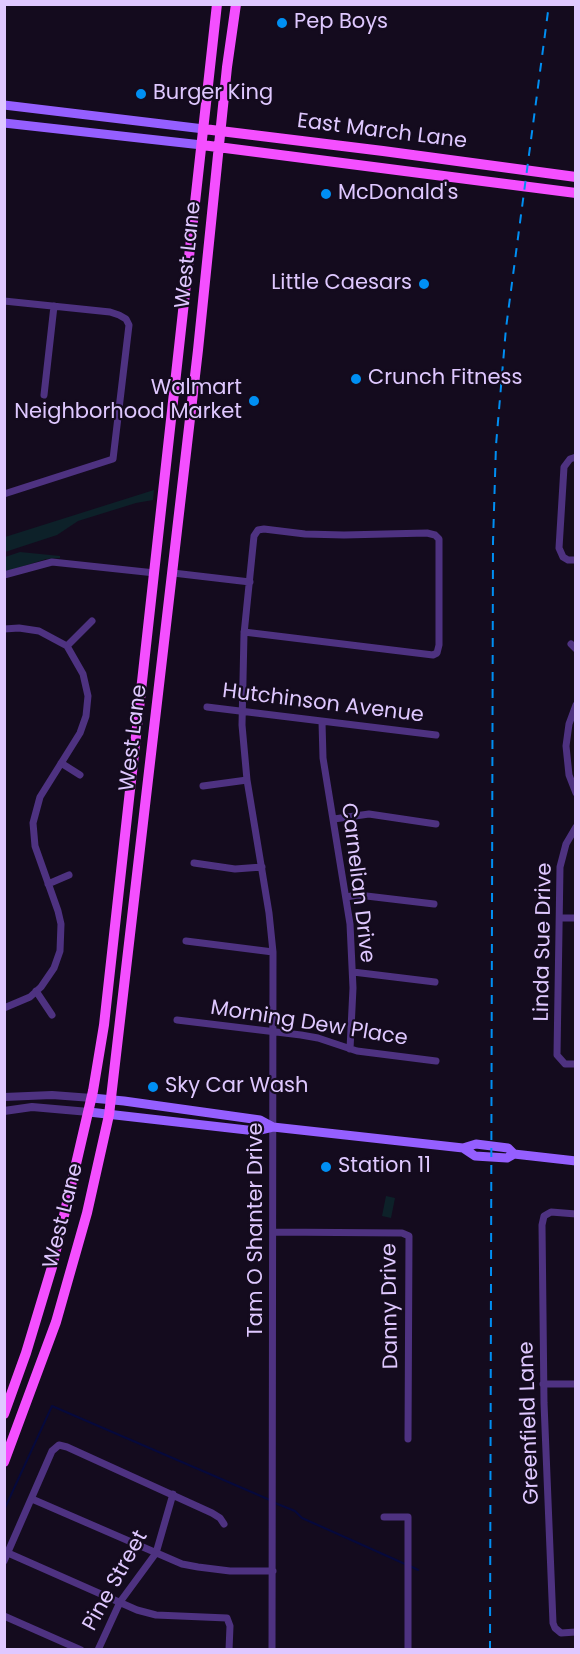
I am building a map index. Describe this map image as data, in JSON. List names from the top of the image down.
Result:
{
  "streets": {
    "main road": ["East March Lane", "West Lane"],
    "street": [
      "Hutchinson Avenue",
      "Carnelian Drive",
      "Linda Sue Drive",
      "Morning Dew Place",
      "Tam O Shanter Drive",
      "Danny Drive",
      "Greenfield Lane",
      "Pine Street"
    ]
  },
  "crossings": [
    ["East March Lane", "West Lane"],
    ["Hutchinson Avenue", "Carnelian Drive"],
    ["Hutchinson Avenue", "Tam O Shanter Drive"],
    ["Carnelian Drive", "Morning Dew Place"],
    ["Morning Dew Place", "Tam O Shanter Drive"],
    ["Tam O Shanter Drive", "Danny Drive"]
  ],
  "places": [
    "Pep Boys",
    "Burger King",
    "McDonald's",
    "Little Caesars",
    "Crunch Fitness",
    "Walmart Neighborhood Market",
    "Sky Car Wash",
    "Station 11"
  ]
}
